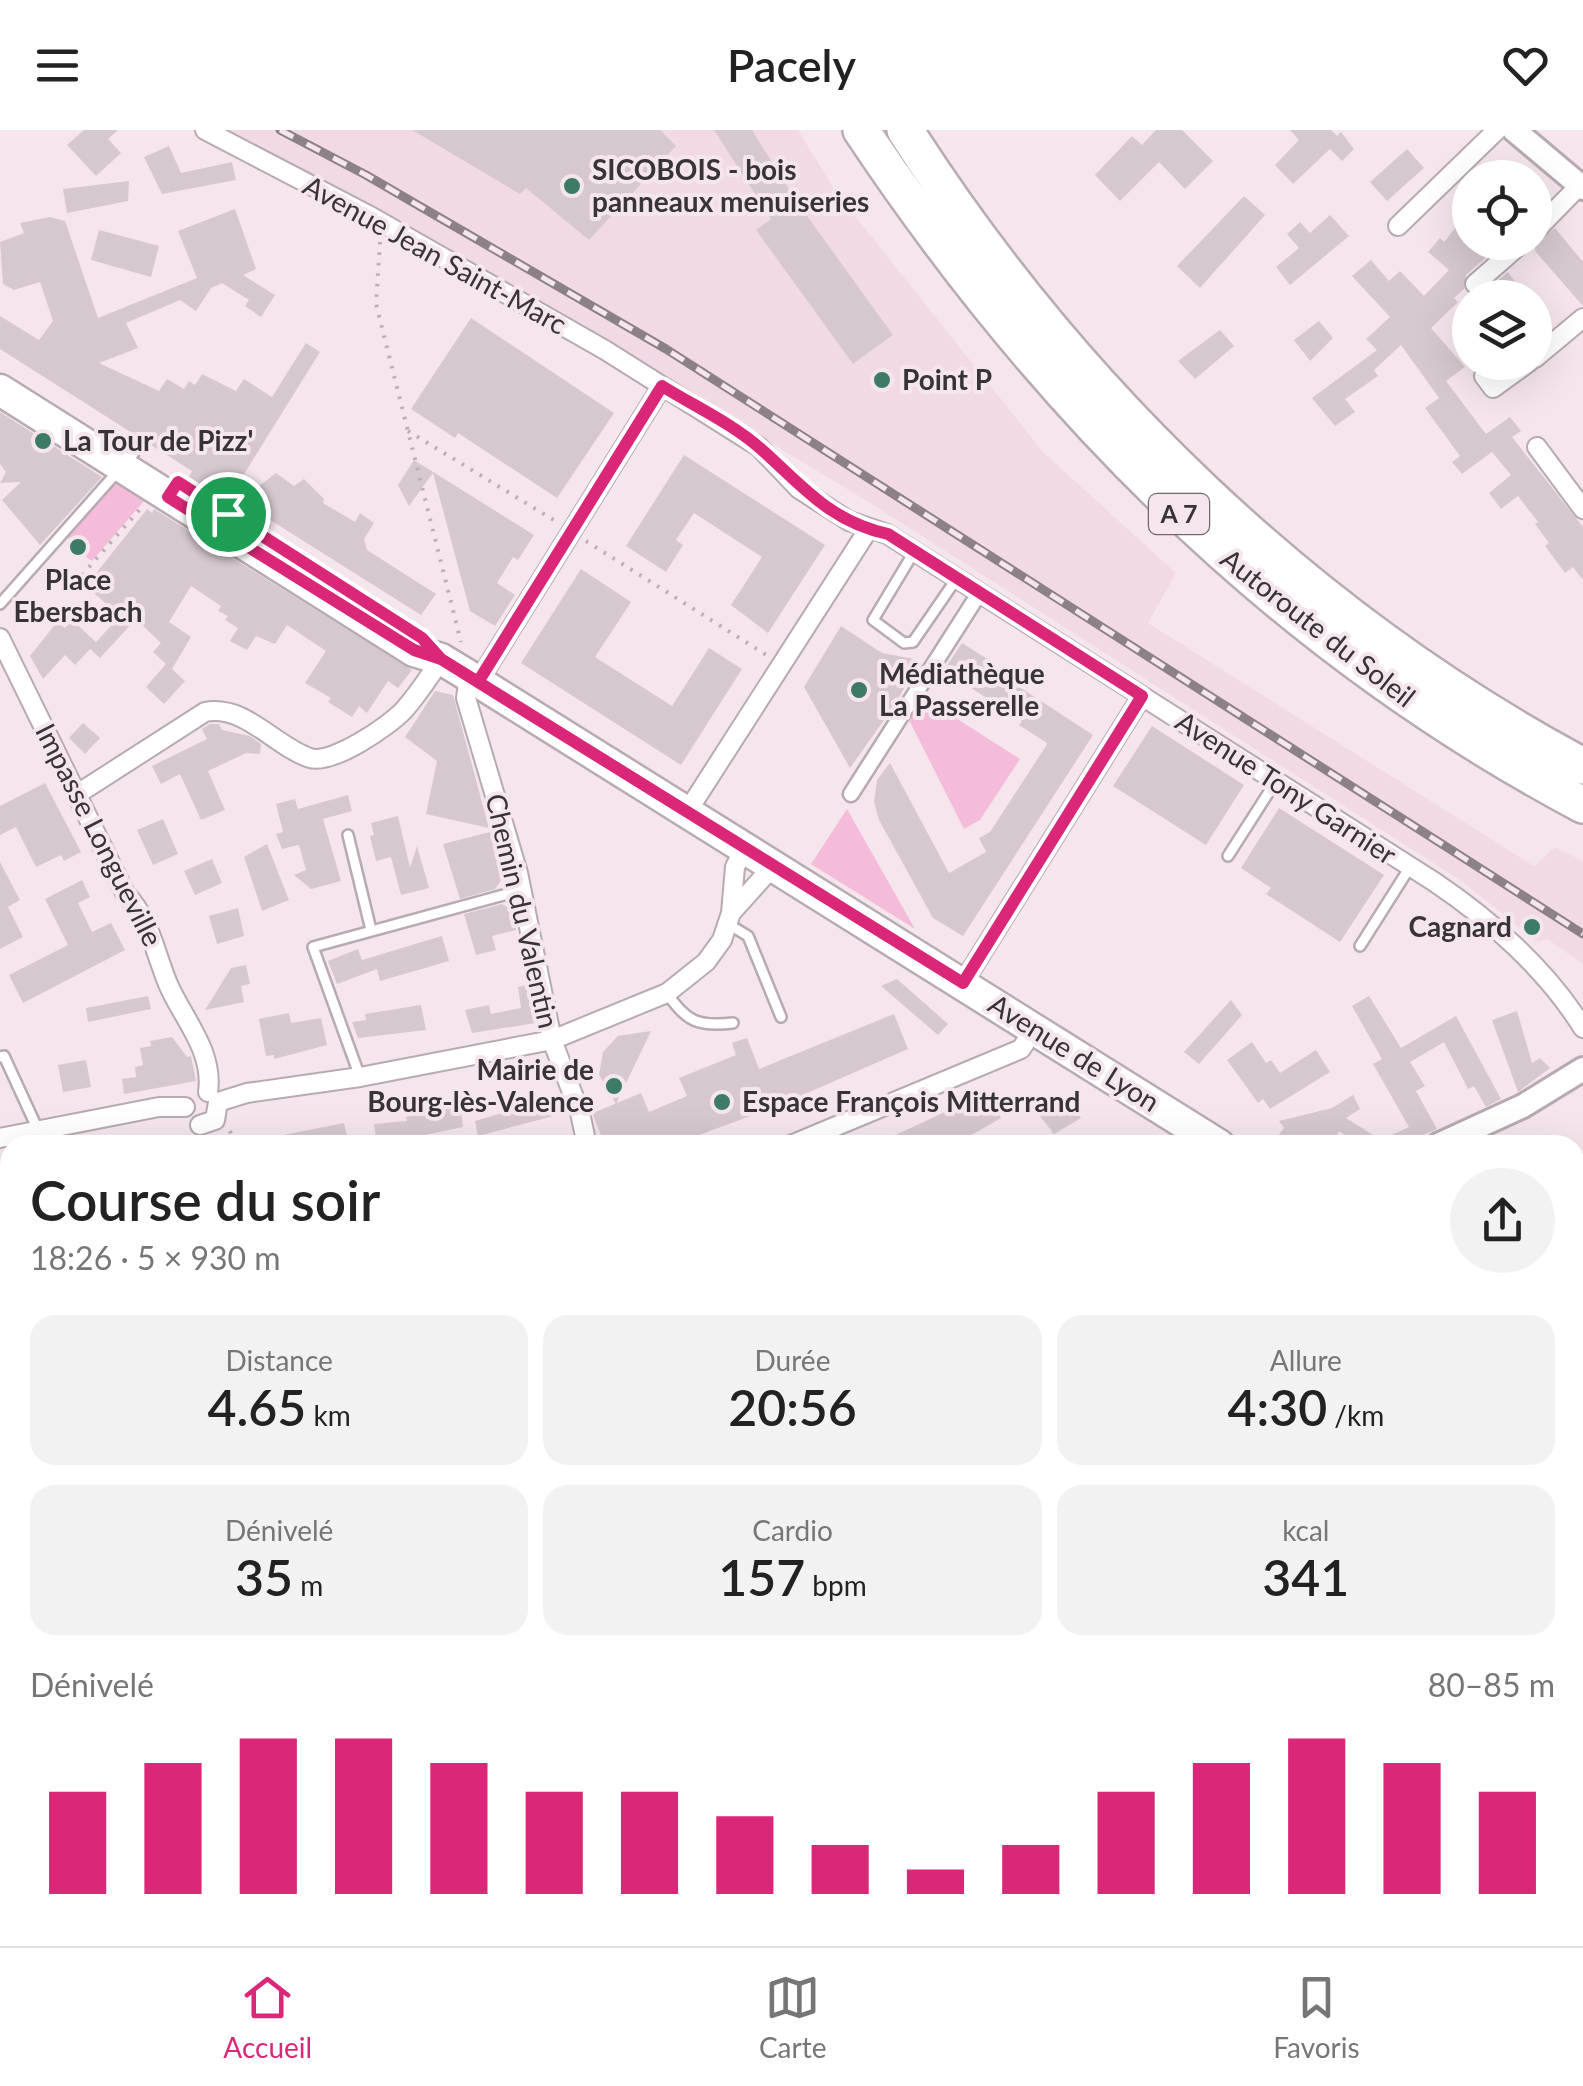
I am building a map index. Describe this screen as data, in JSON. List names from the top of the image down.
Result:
{
  "streets": {
    "highway": ["A 7", "Autoroute du Soleil"],
    "main road": ["Avenue de Lyon"],
    "street": [
      "Avenue Jean Saint-Marc",
      "Avenue Tony Garnier",
      "Impasse Longueville",
      "Chemin du Valentin"
    ]
  },
  "crossings": [
    ["Avenue Jean Saint-Marc", "Avenue Tony Garnier"]
  ],
  "places": [
    "SICOBOIS - bois panneaux menuiseries",
    "Point P",
    "La Tour de Pizz'",
    "Place Ebersbach",
    "Médiathèque La Passerelle",
    "Cagnard",
    "Mairie de Bourg-lès-Valence",
    "Espace François Mitterrand"
  ],
  "page": {
    "header": "Pacely",
    "heading": ["Course du soir", "18:26 · 5 × 930 m"],
    "stats": [
      ["Distance", "4.65 km"],
      ["Durée", "20:56"],
      ["Allure", "4:30 /km"],
      ["Dénivelé", "35 m"],
      ["Cardio", "157 bpm"],
      ["kcal", "341"]
    ],
    "chart": ["Dénivelé", "80–85 m"],
    "tabs": ["Accueil", "Carte", "Favoris"]
  }
}
